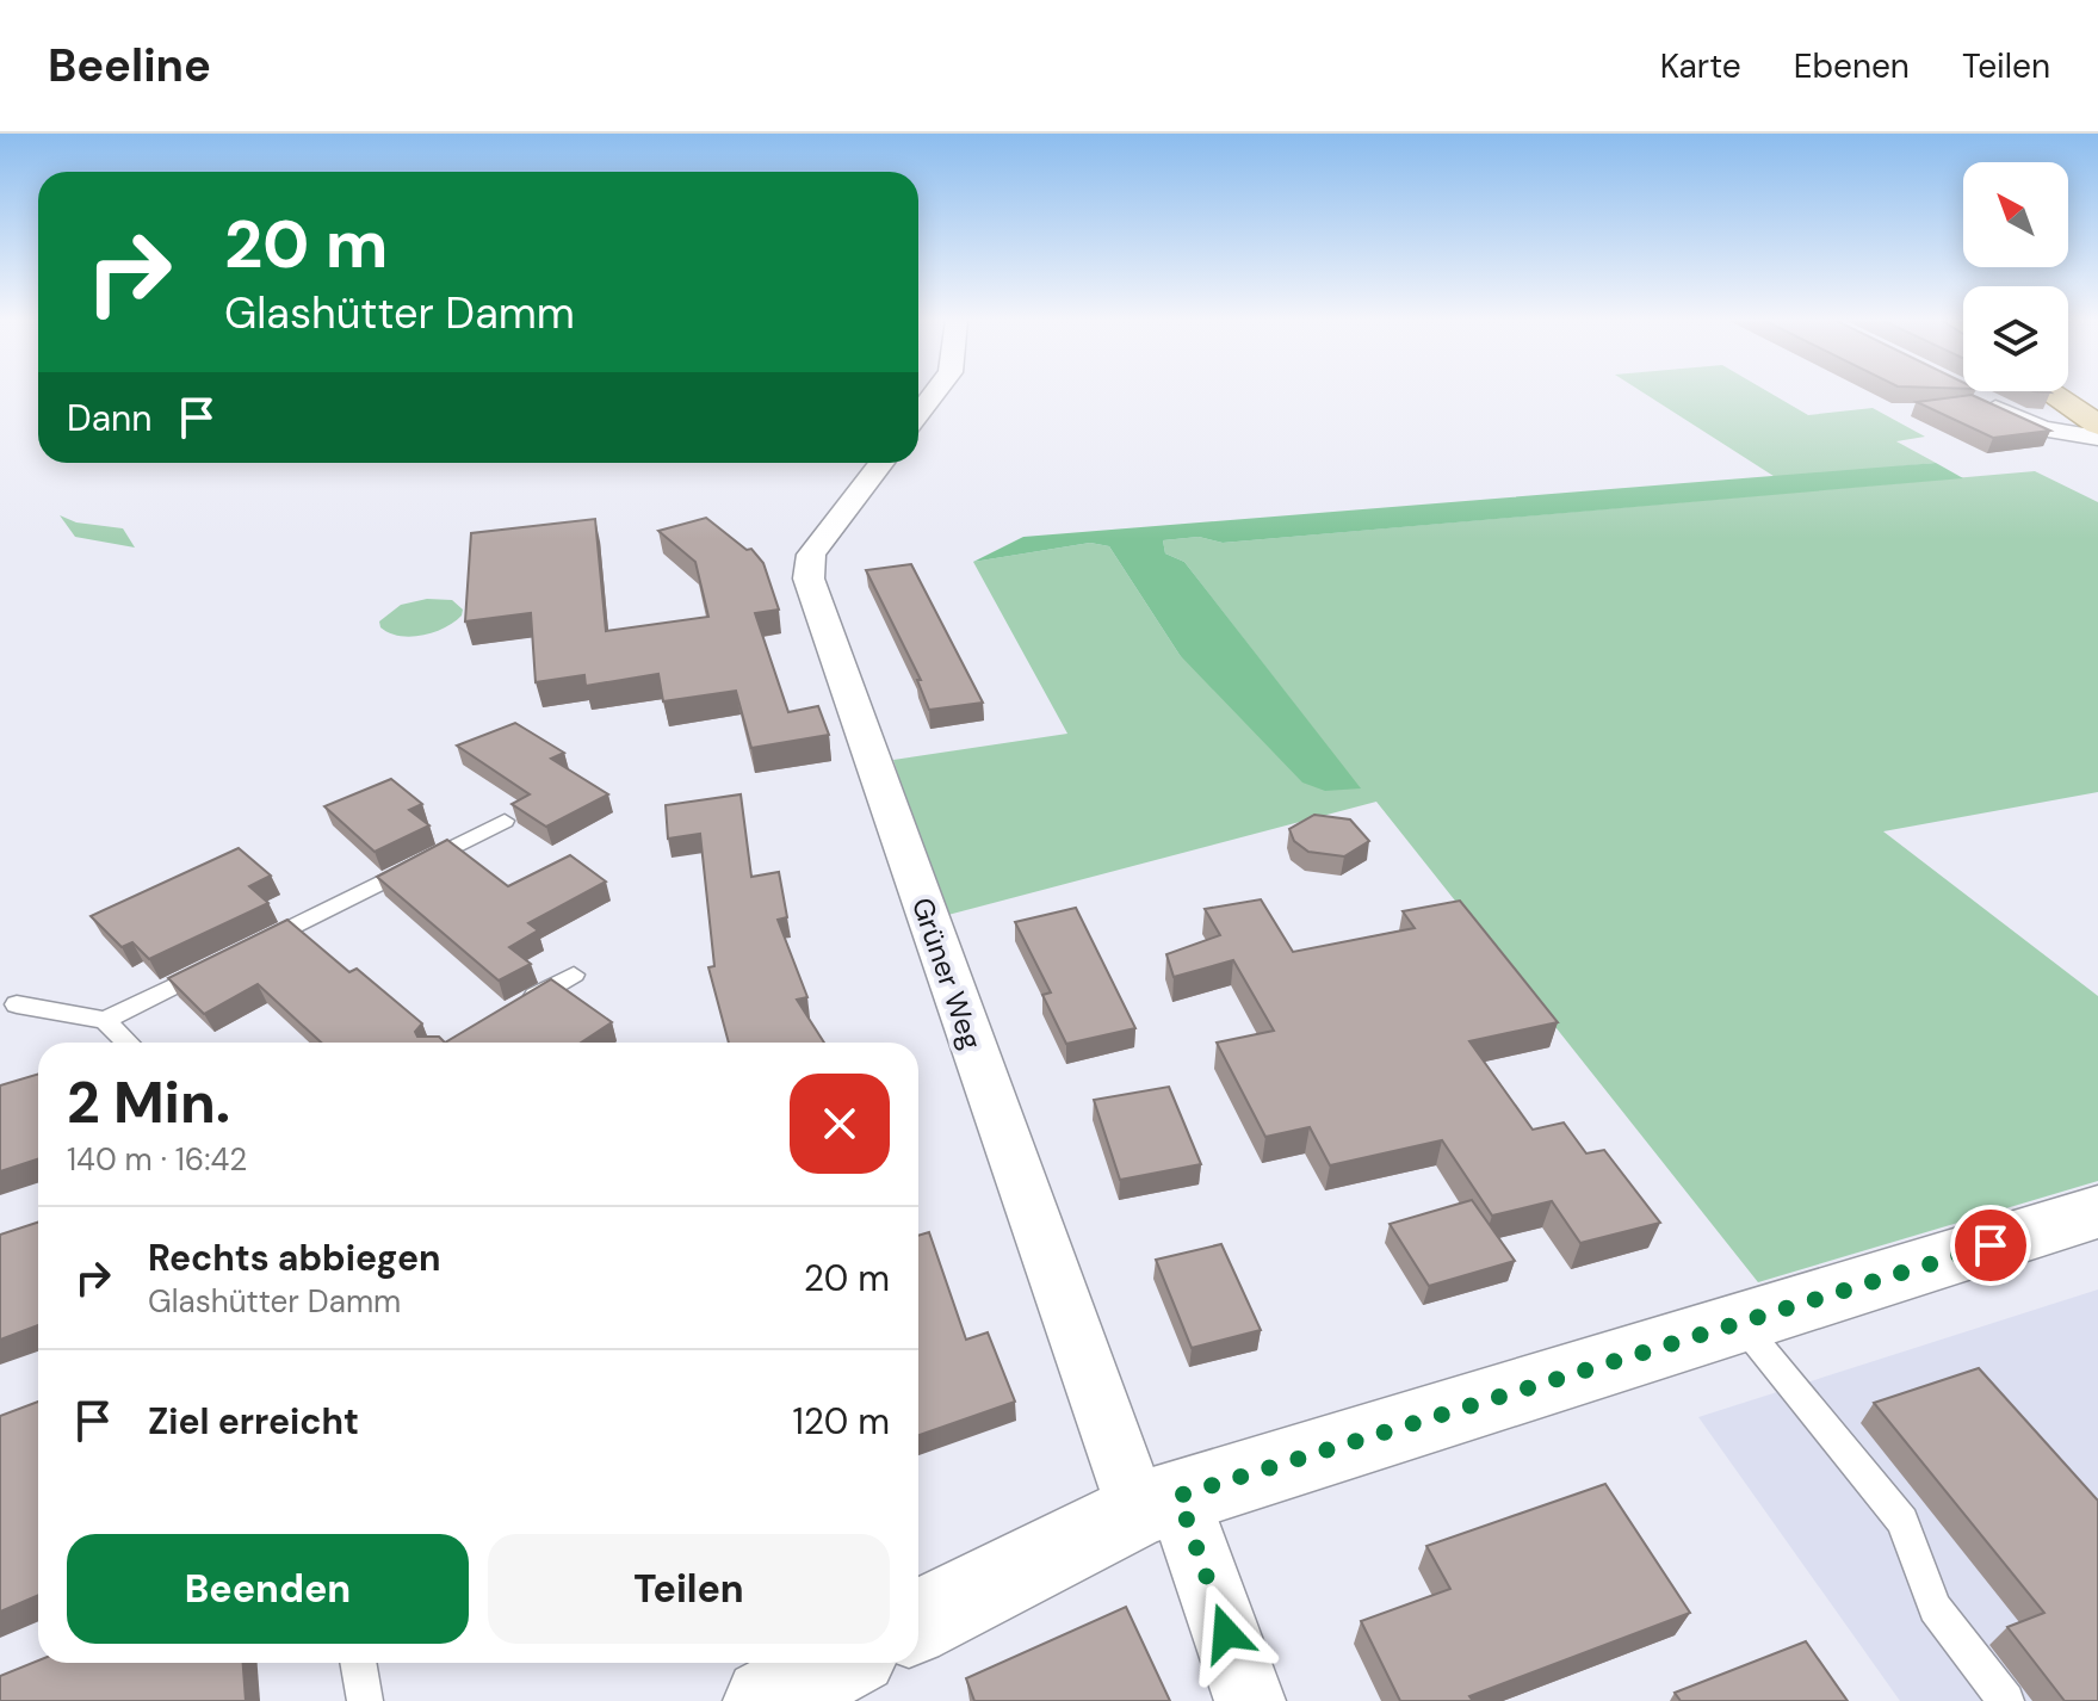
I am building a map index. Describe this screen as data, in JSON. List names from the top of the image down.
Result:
{
  "streets": {
    "street": ["Grüner Weg"]
  },
  "north": "top left",
  "page": {
    "header": "Beeline",
    "nav": ["Karte", "Ebenen", "Teilen"],
    "turn": ["20 m", "Glashütter Damm"],
    "then": "Dann",
    "heading": ["2 Min.", "140 m · 16:42"],
    "list": [
      {
        "name": "Rechts abbiegen",
        "note": "Glashütter Damm",
        "value": "20 m"
      },
      {
        "name": "Ziel erreicht",
        "value": "120 m"
      }
    ],
    "buttons": ["Beenden", "Teilen"]
  }
}
